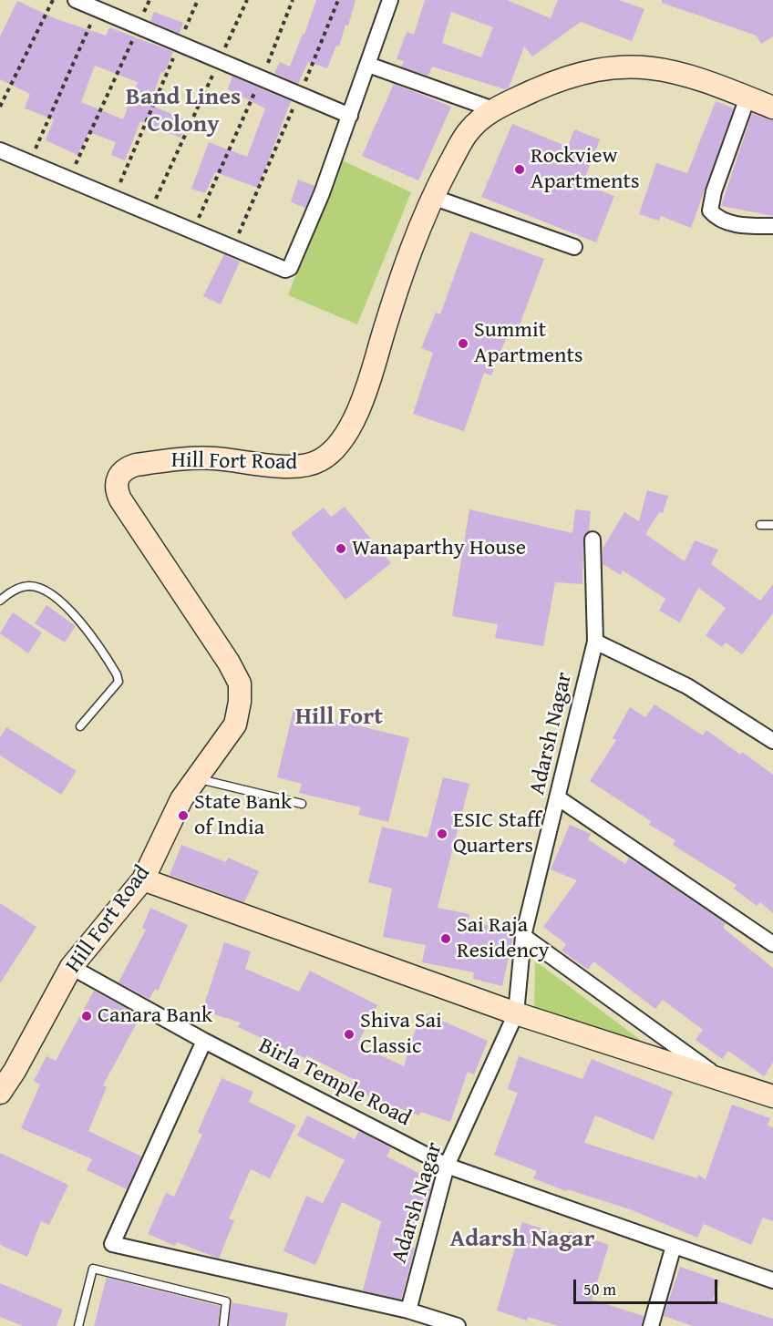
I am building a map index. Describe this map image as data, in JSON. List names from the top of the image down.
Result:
{
  "streets": {
    "main road": ["Hill Fort Road"],
    "street": ["Adarsh Nagar", "Birla Temple Road"]
  },
  "crossings": [
    ["Hill Fort Road", "Birla Temple Road"],
    ["Adarsh Nagar", "Birla Temple Road"]
  ],
  "districts": ["Band Lines Colony", "Hill Fort", "Adarsh Nagar"],
  "places": [
    "Rockview Apartments",
    "Summit Apartments",
    "Wanaparthy House",
    "State Bank of India",
    "ESIC Staff Quarters",
    "Sai Raja Residency",
    "Canara Bank",
    "Shiva Sai Classic"
  ],
  "scale_bar": "50 m"
}
